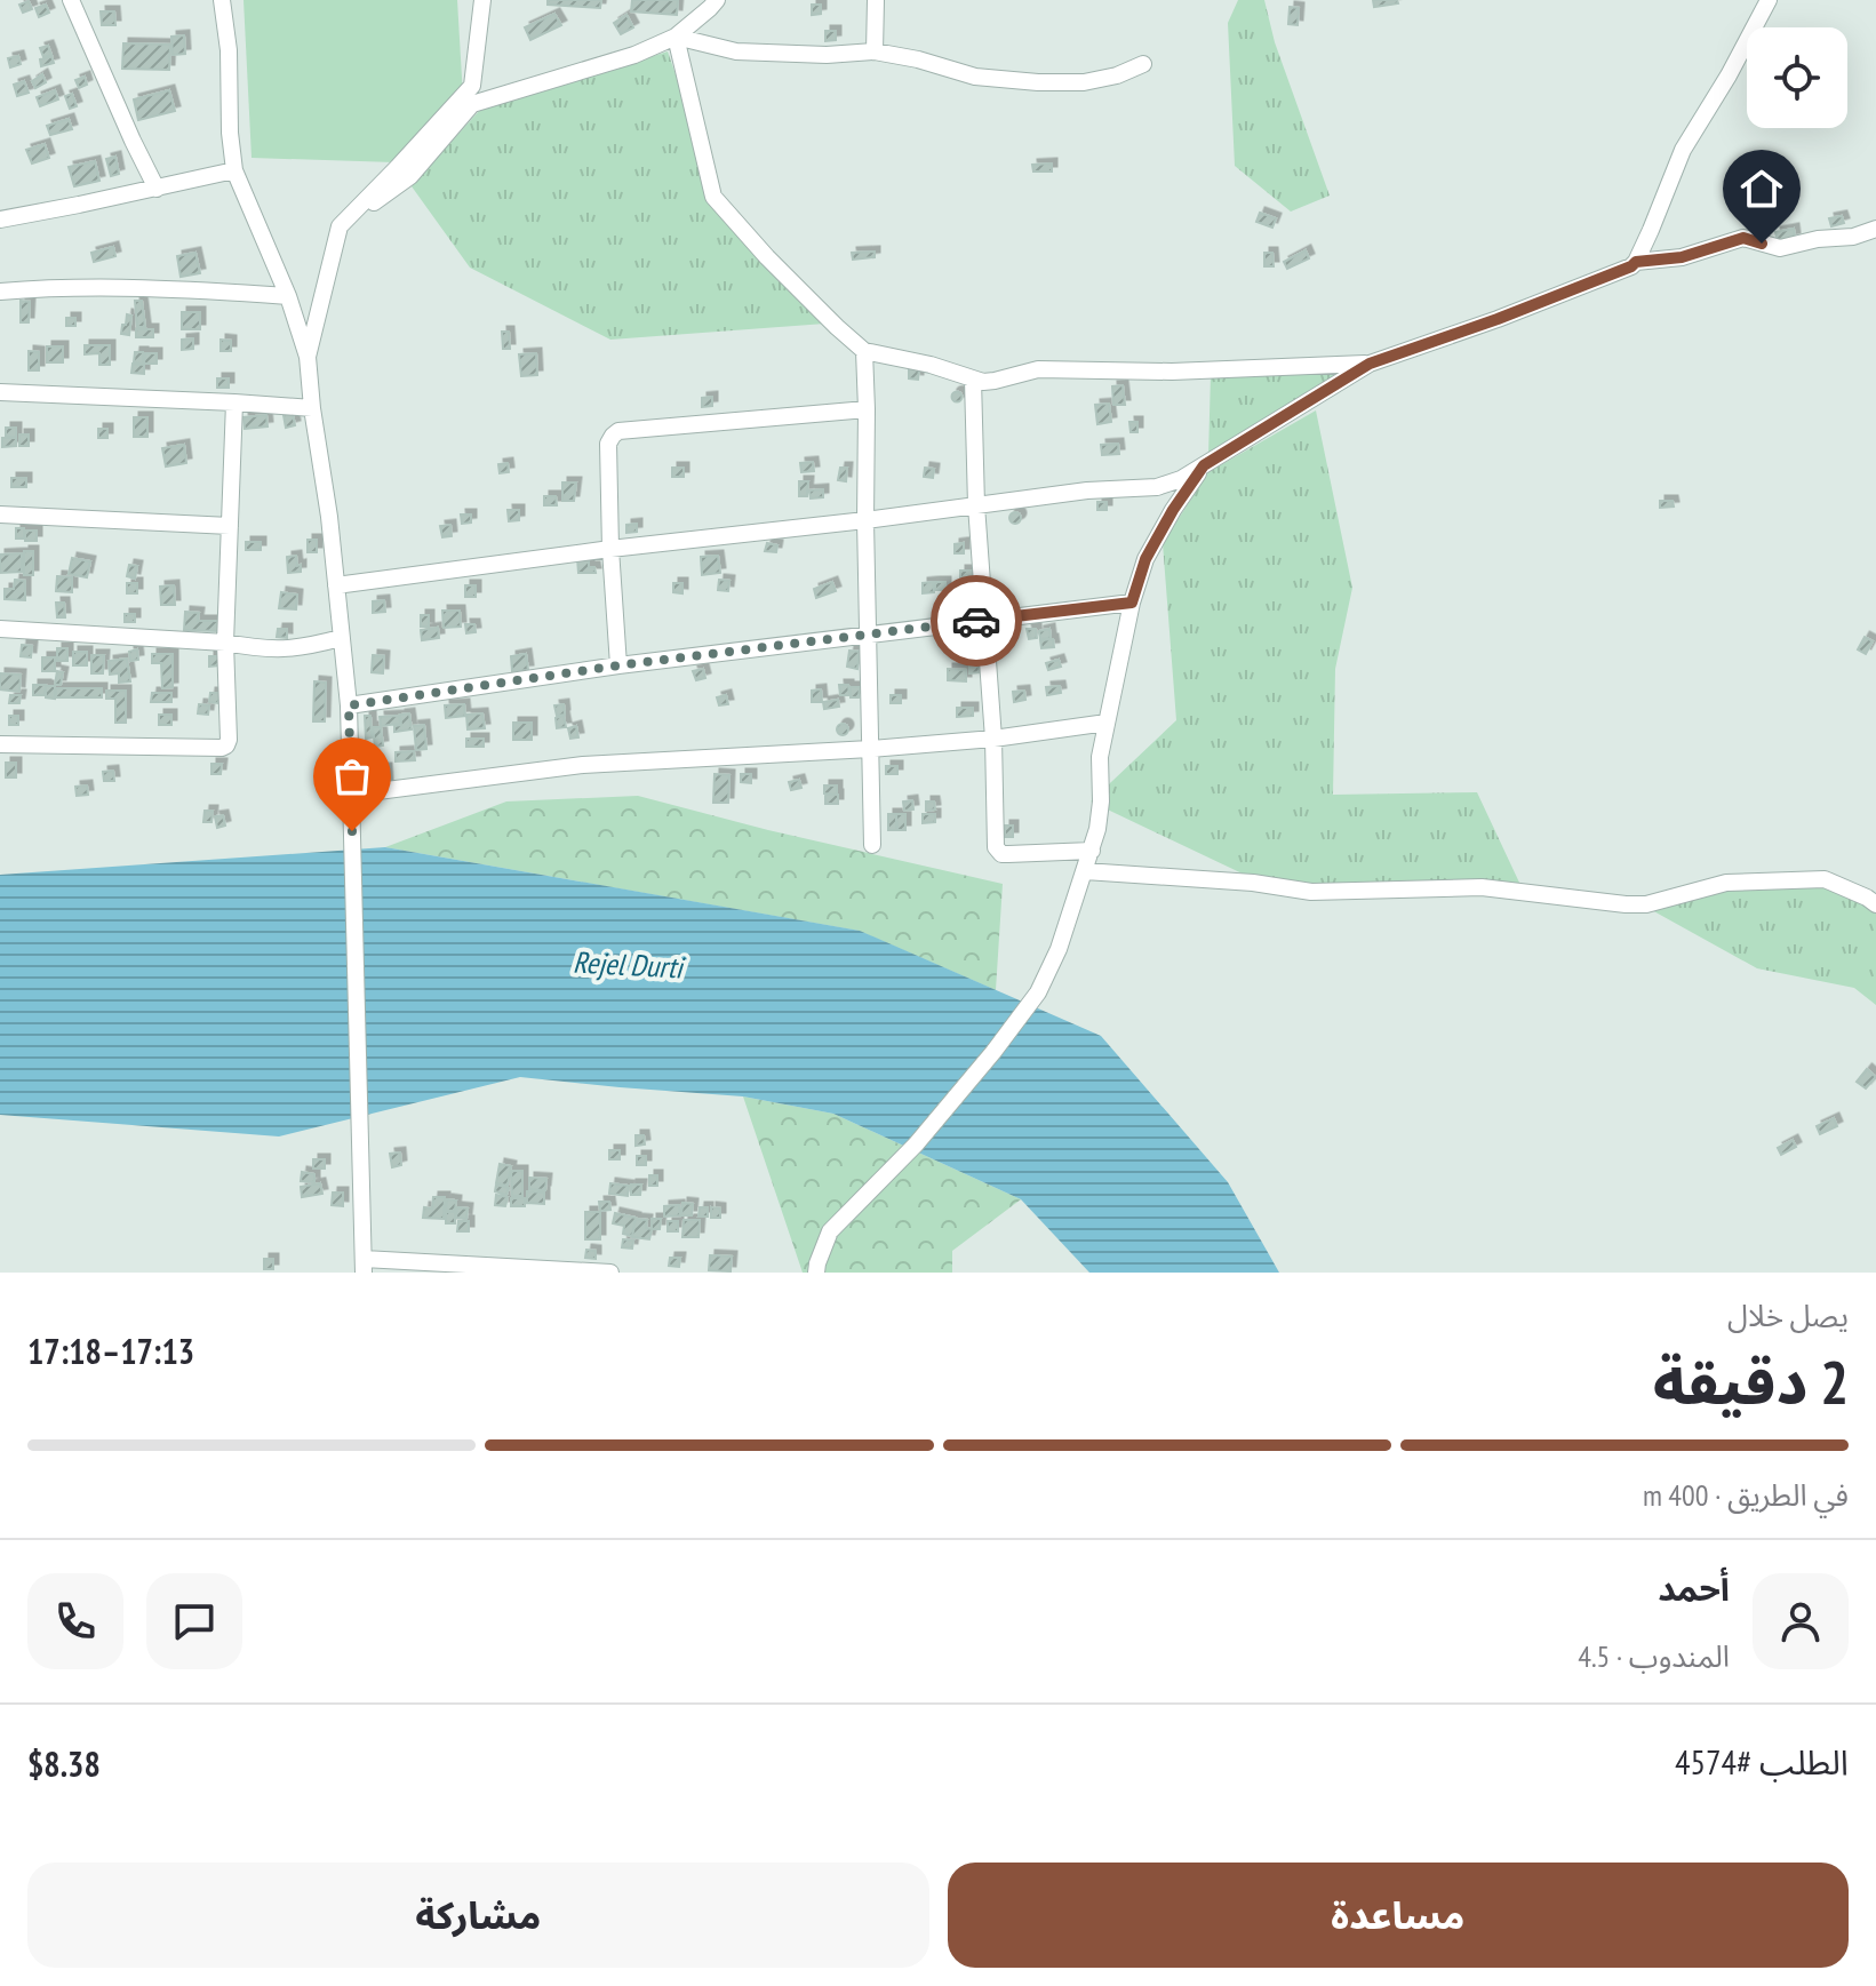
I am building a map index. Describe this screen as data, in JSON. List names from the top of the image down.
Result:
{
  "water": ["Rejel Durti"],
  "page": {
    "heading": ["2 دقيقة", "يصل خلال", "17:13–17:18"],
    "panel": [
      "أحمد",
      "المندوب · 4.5",
      "الطلب #4574",
      "$8.38"
    ],
    "bar": "في الطريق · 400 m",
    "buttons": ["مساعدة", "مشاركة"]
  }
}
